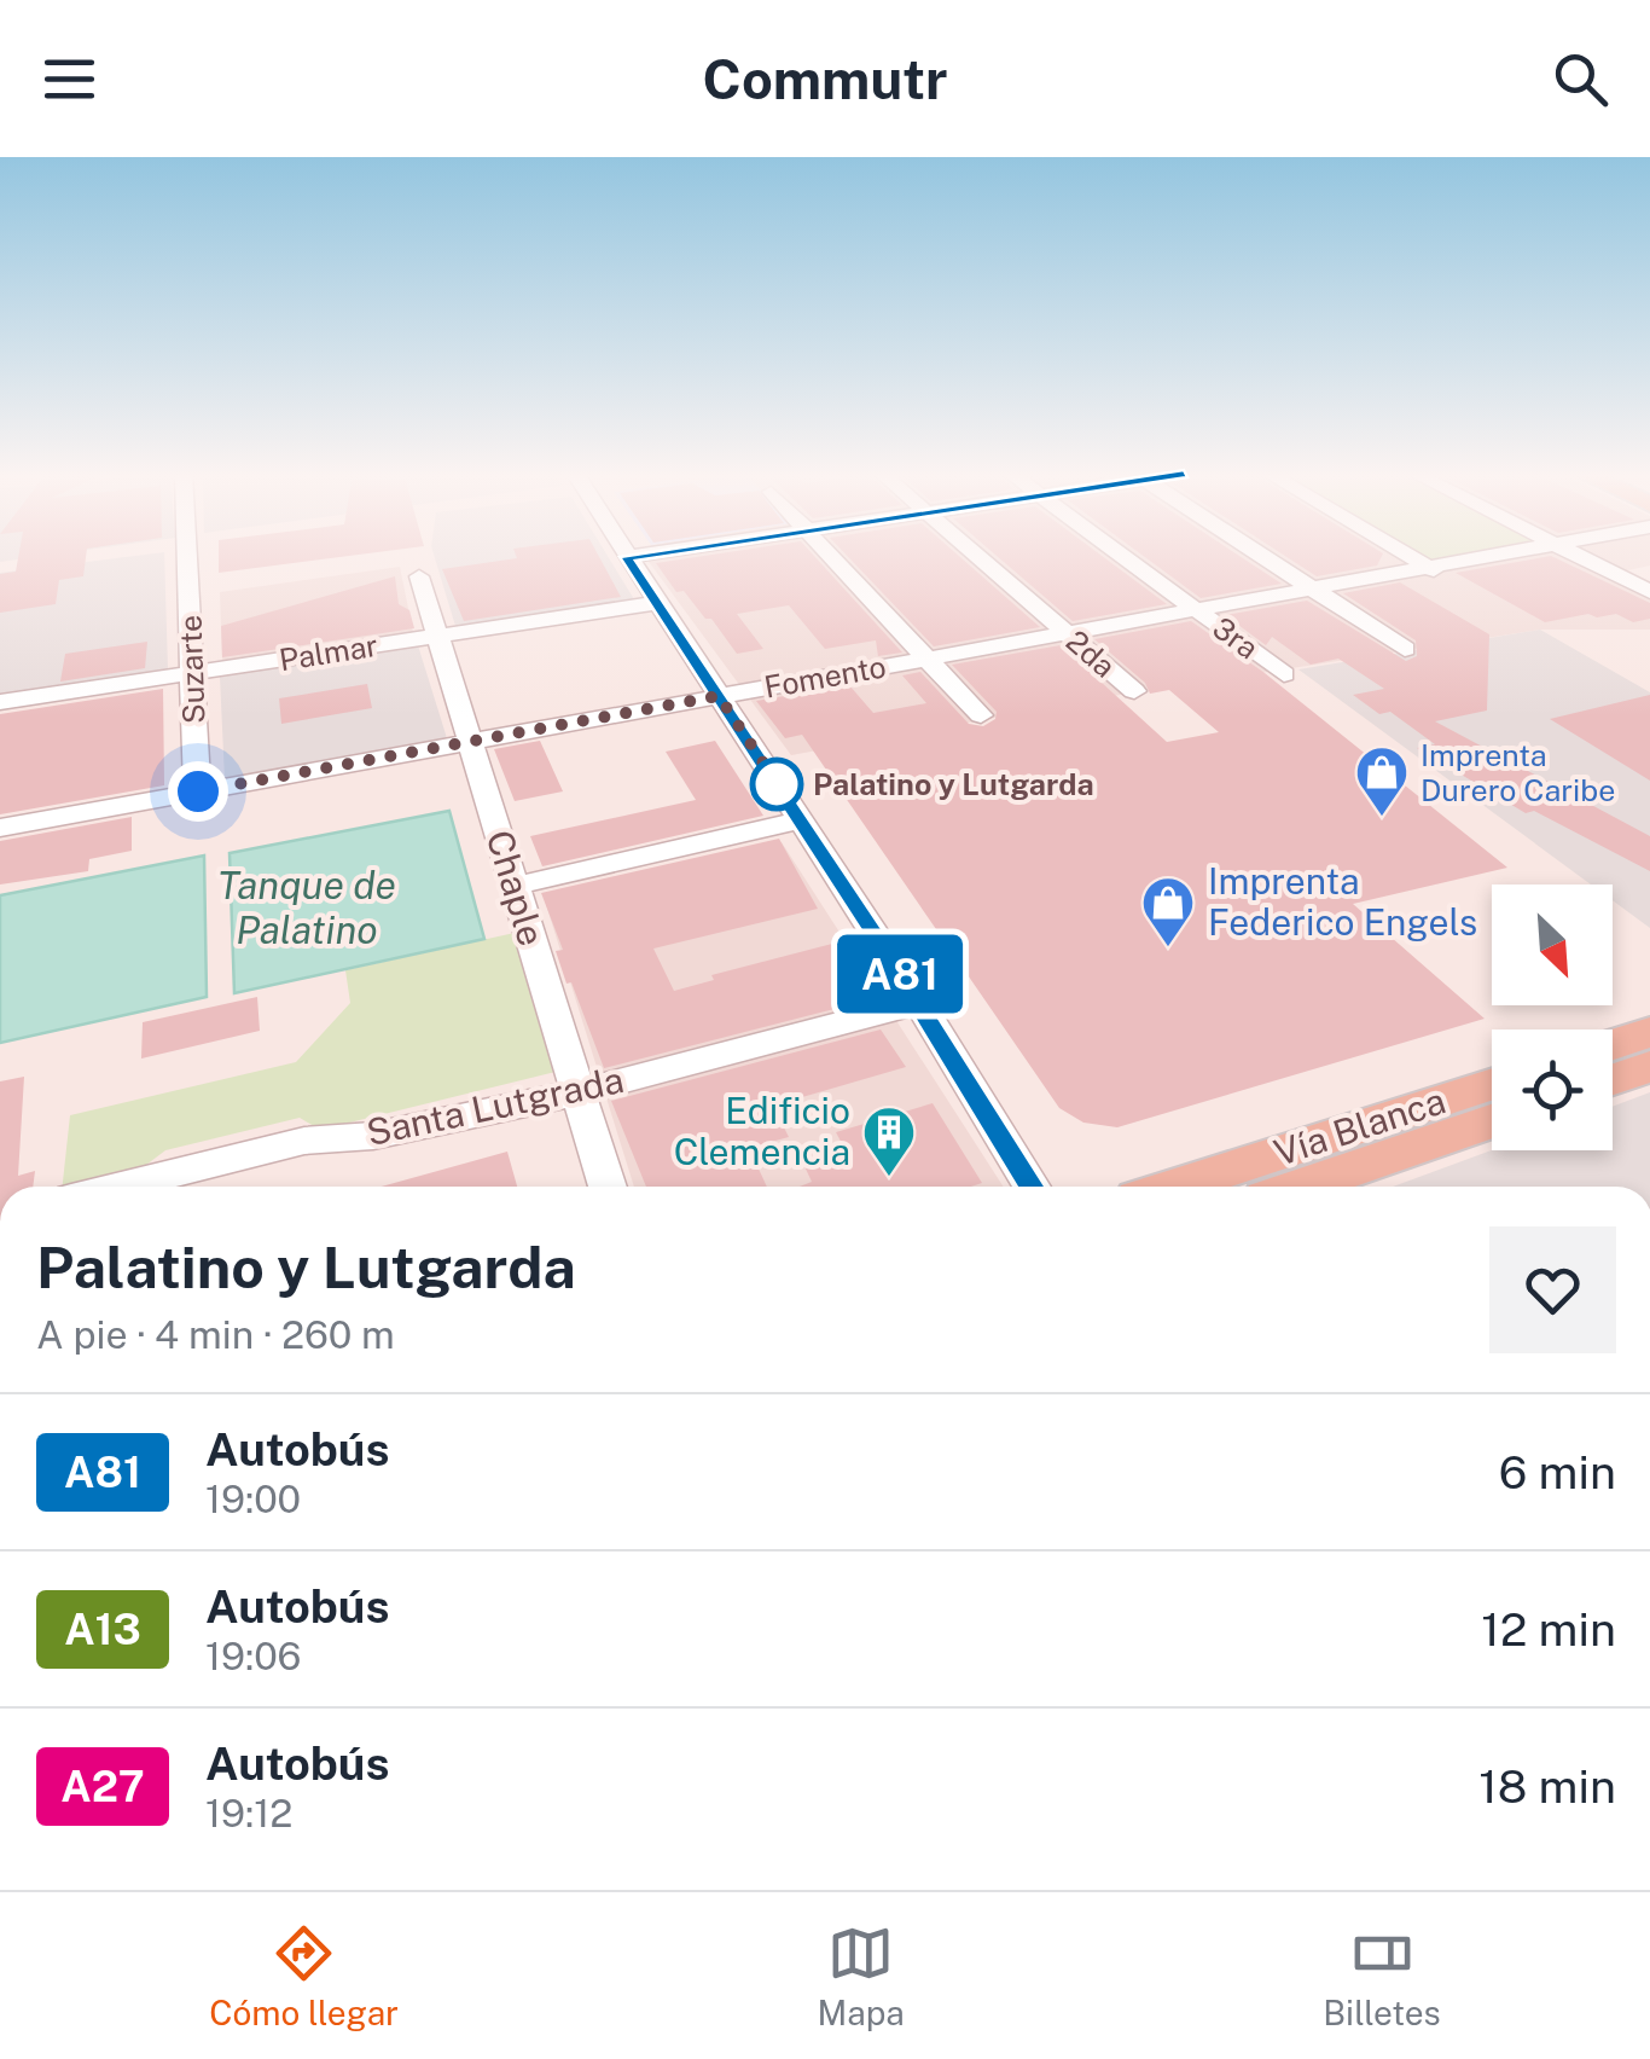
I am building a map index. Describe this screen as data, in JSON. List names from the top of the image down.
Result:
{
  "streets": {
    "main road": ["Vía Blanca"],
    "street": [
      "3ra",
      "Palmar",
      "2da",
      "Suzarte",
      "Fomento",
      "Chaple",
      "Santa Lutgrada"
    ]
  },
  "crossings": [
    ["3ra", "Fomento"],
    ["Palmar", "Suzarte"],
    ["Palmar", "Chaple"],
    ["2da", "Fomento"],
    ["Suzarte", "Fomento"],
    ["Fomento", "Chaple"],
    ["Chaple", "Santa Lutgrada"]
  ],
  "water": ["Tanque de Palatino"],
  "places": {
    "other": ["Palatino y Lutgarda"],
    "shop": ["Imprenta Durero Caribe", "Imprenta Federico Engels"],
    "building": ["Edificio Clemencia"]
  },
  "lines": ["bus line A81"],
  "north": "bottom right",
  "page": {
    "header": "Commutr",
    "on_map": "A81",
    "heading": ["Palatino y Lutgarda", "A pie · 4 min · 260 m"],
    "list": [
      {
        "mark": "A81",
        "name": "Autobús",
        "note": "19:00",
        "value": "6 min"
      },
      {
        "mark": "A13",
        "name": "Autobús",
        "note": "19:06",
        "value": "12 min"
      },
      {
        "mark": "A27",
        "name": "Autobús",
        "note": "19:12",
        "value": "18 min"
      }
    ],
    "tabs": ["Cómo llegar", "Mapa", "Billetes"]
  }
}
